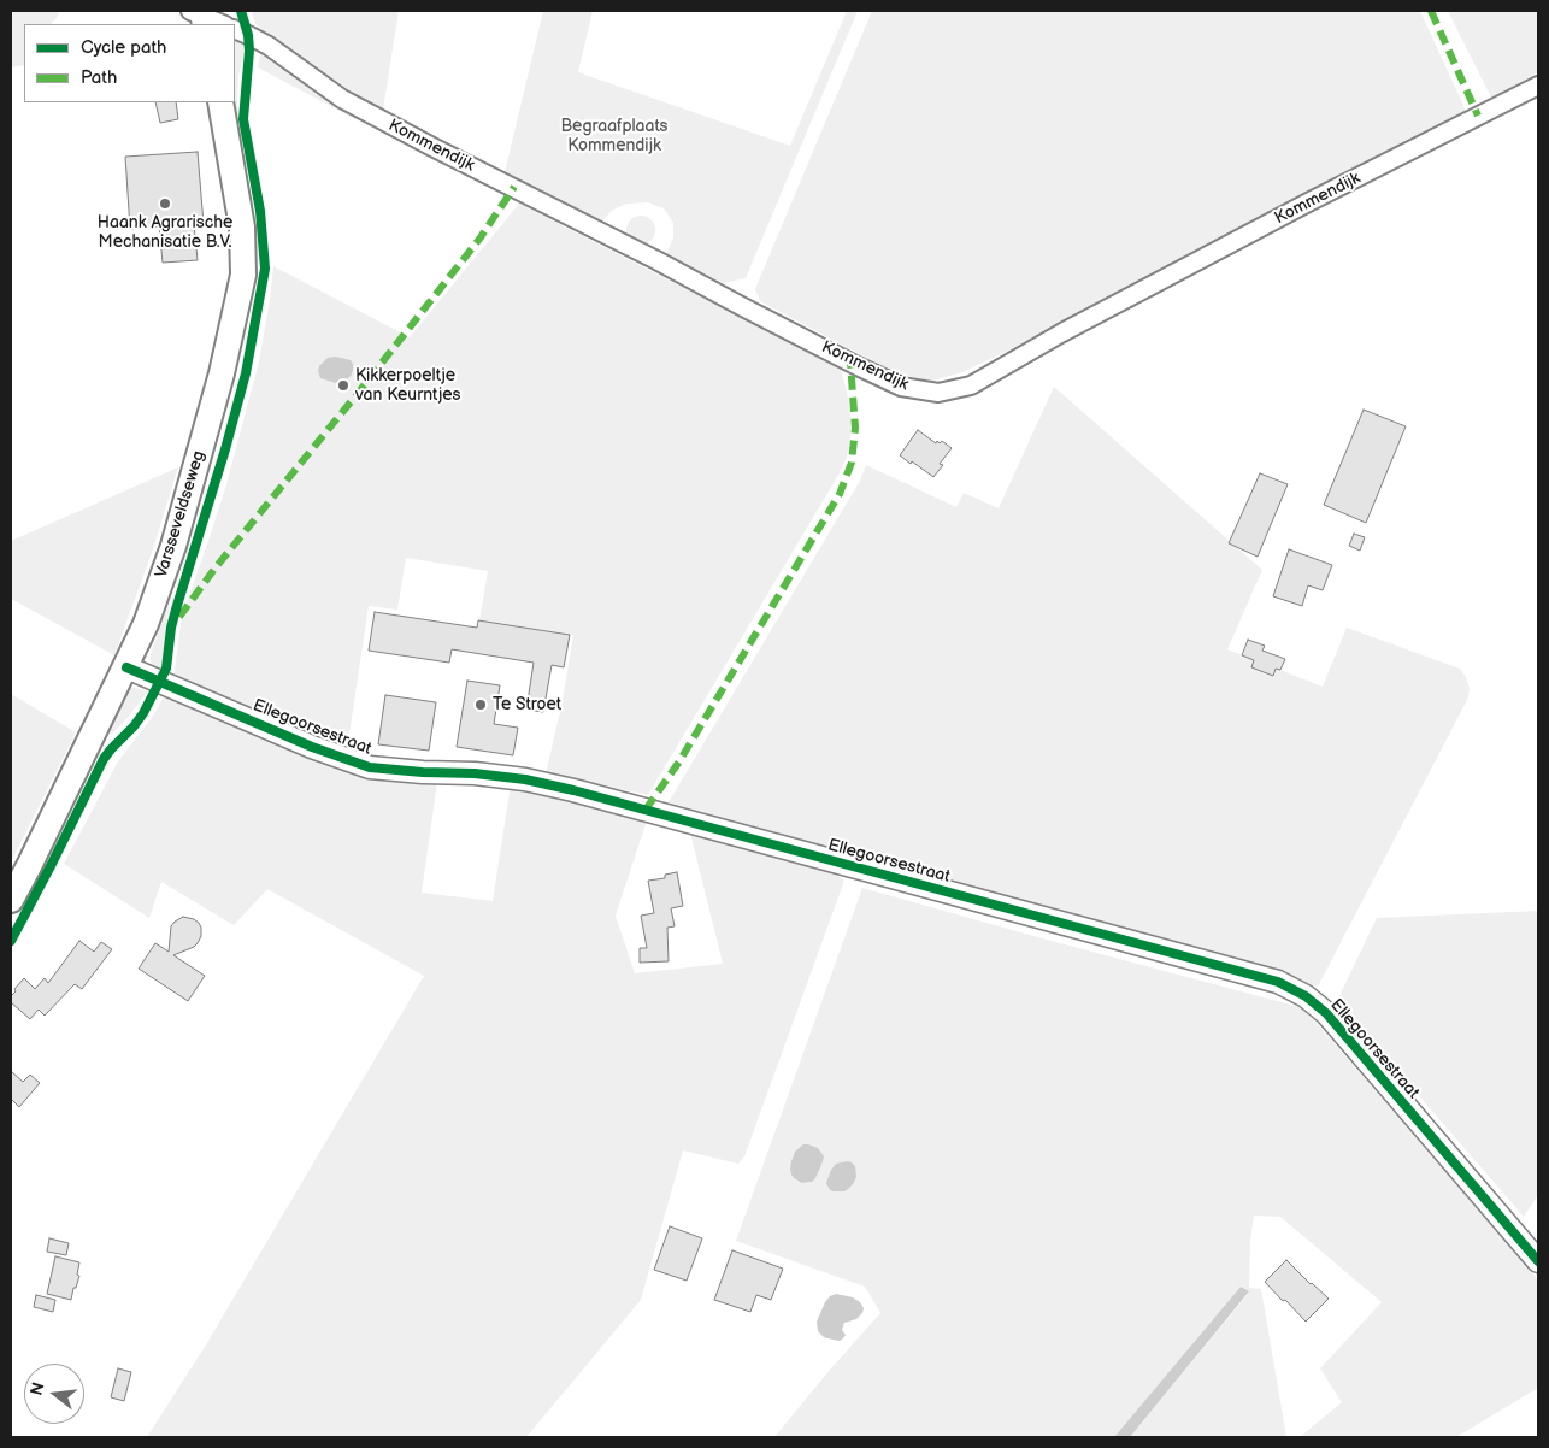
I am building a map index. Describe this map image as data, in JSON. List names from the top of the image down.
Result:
{
  "streets": {
    "main road": ["Varsseveldseweg"],
    "street": ["Kommendijk", "Ellegoorsestraat"]
  },
  "crossings": [
    ["Varsseveldseweg", "Ellegoorsestraat"]
  ],
  "parks": ["Begraafplaats Kommendijk"],
  "places": ["Haank Agrarische Mechanisatie B.V.", "Kikkerpoeltje van Keurntjes", "Te Stroet"],
  "legend": ["Cycle path", "Path"],
  "north": "left"
}
